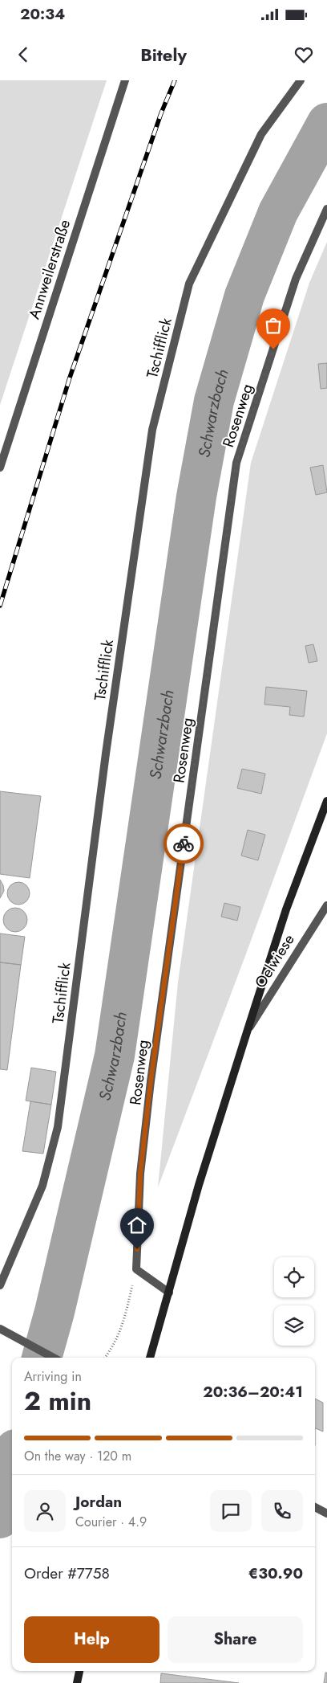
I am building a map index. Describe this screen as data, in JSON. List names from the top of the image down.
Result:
{
  "streets": {
    "street": [
      "Annweilerstraße",
      "Tschifflick",
      "Rosenweg",
      "Oelwiese"
    ]
  },
  "water": ["Schwarzbach"],
  "page": {
    "status": "20:34",
    "header": "Bitely",
    "heading": ["2 min", "Arriving in", "20:36–20:41"],
    "panel": [
      "Jordan",
      "Courier · 4.9",
      "Order #7758",
      "€30.90"
    ],
    "bar": "On the way · 120 m",
    "buttons": ["Help", "Share"]
  }
}
